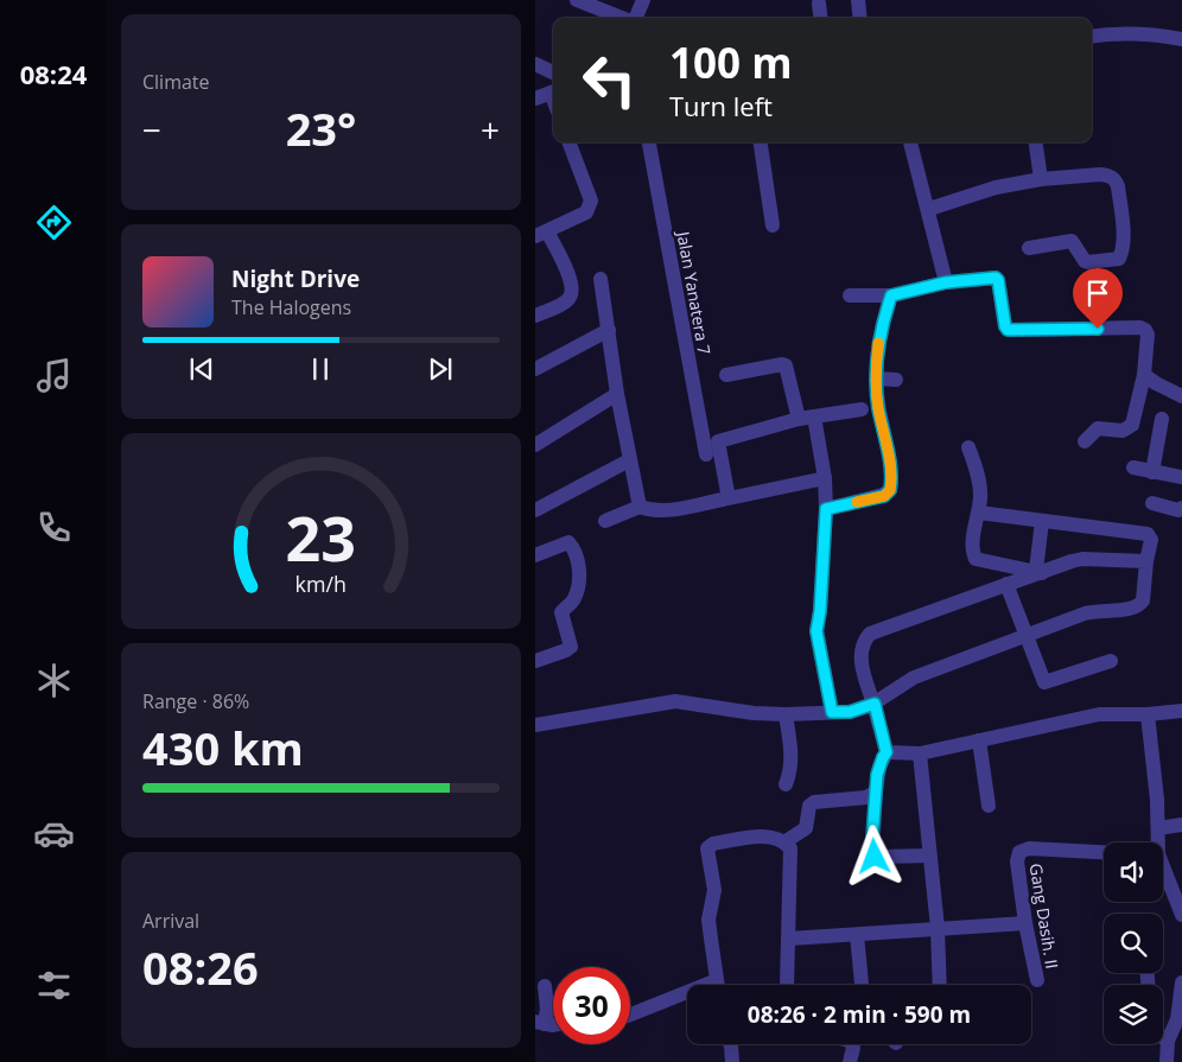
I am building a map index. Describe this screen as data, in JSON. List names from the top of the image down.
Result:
{
  "streets": {
    "street": ["Jalan Yanatera 7", "Gang Dasih. II"]
  },
  "page": {
    "tabs": "08:24",
    "tile": [
      "Climate",
      ["Range · 86%", "430 km"],
      ["Arrival", "08:26"]
    ],
    "turn": ["100 m", "Turn left"],
    "heat": ["−", "23°", "+"],
    "song": ["Night Drive", "The Halogens"],
    "limit": "30",
    "trip": "08:26 · 2 min · 590 m",
    "gauge": ["23", "km/h"]
  }
}
